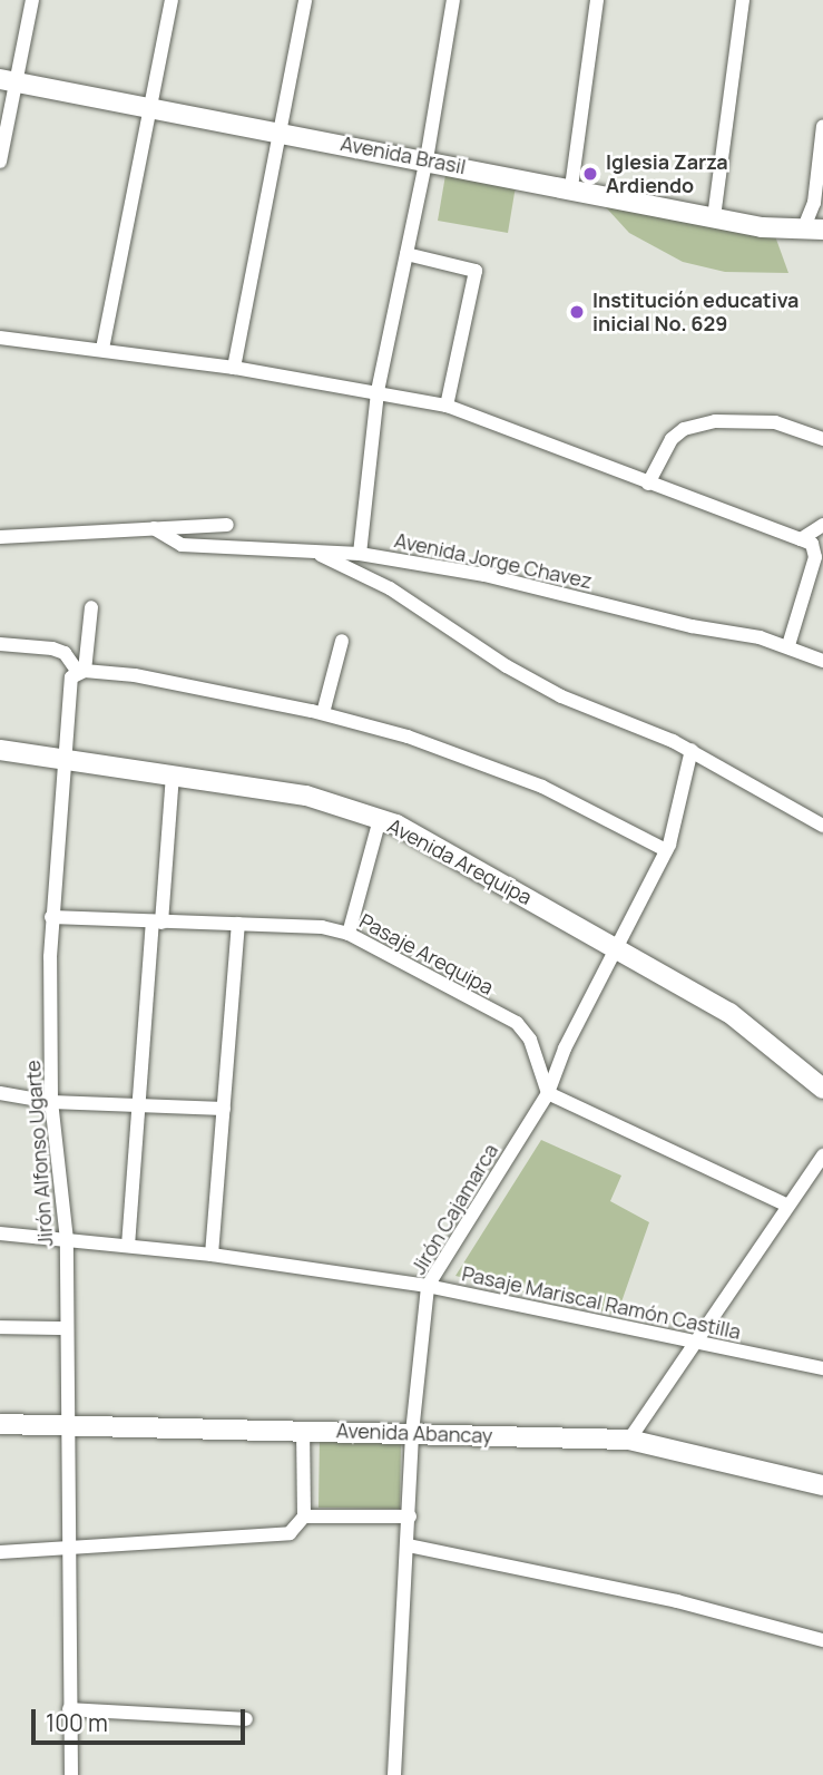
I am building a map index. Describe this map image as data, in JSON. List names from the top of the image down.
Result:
{
  "streets": {
    "street": [
      "Avenida Brasil",
      "Avenida Jorge Chavez",
      "Avenida Arequipa",
      "Pasaje Arequipa",
      "Jirón Alfonso Ugarte",
      "Jirón Cajamarca",
      "Pasaje Mariscal Ramón Castilla",
      "Avenida Abancay"
    ]
  },
  "crossings": [
    ["Avenida Arequipa", "Jirón Alfonso Ugarte"],
    ["Avenida Arequipa", "Jirón Cajamarca"],
    ["Pasaje Arequipa", "Jirón Alfonso Ugarte"],
    ["Pasaje Arequipa", "Jirón Cajamarca"],
    ["Jirón Alfonso Ugarte", "Pasaje Mariscal Ramón Castilla"],
    ["Jirón Alfonso Ugarte", "Avenida Abancay"],
    ["Jirón Cajamarca", "Pasaje Mariscal Ramón Castilla"],
    ["Jirón Cajamarca", "Avenida Abancay"]
  ],
  "places": ["Iglesia Zarza Ardiendo", "Institución educativa inicial No. 629"],
  "scale_bar": "100 m"
}
